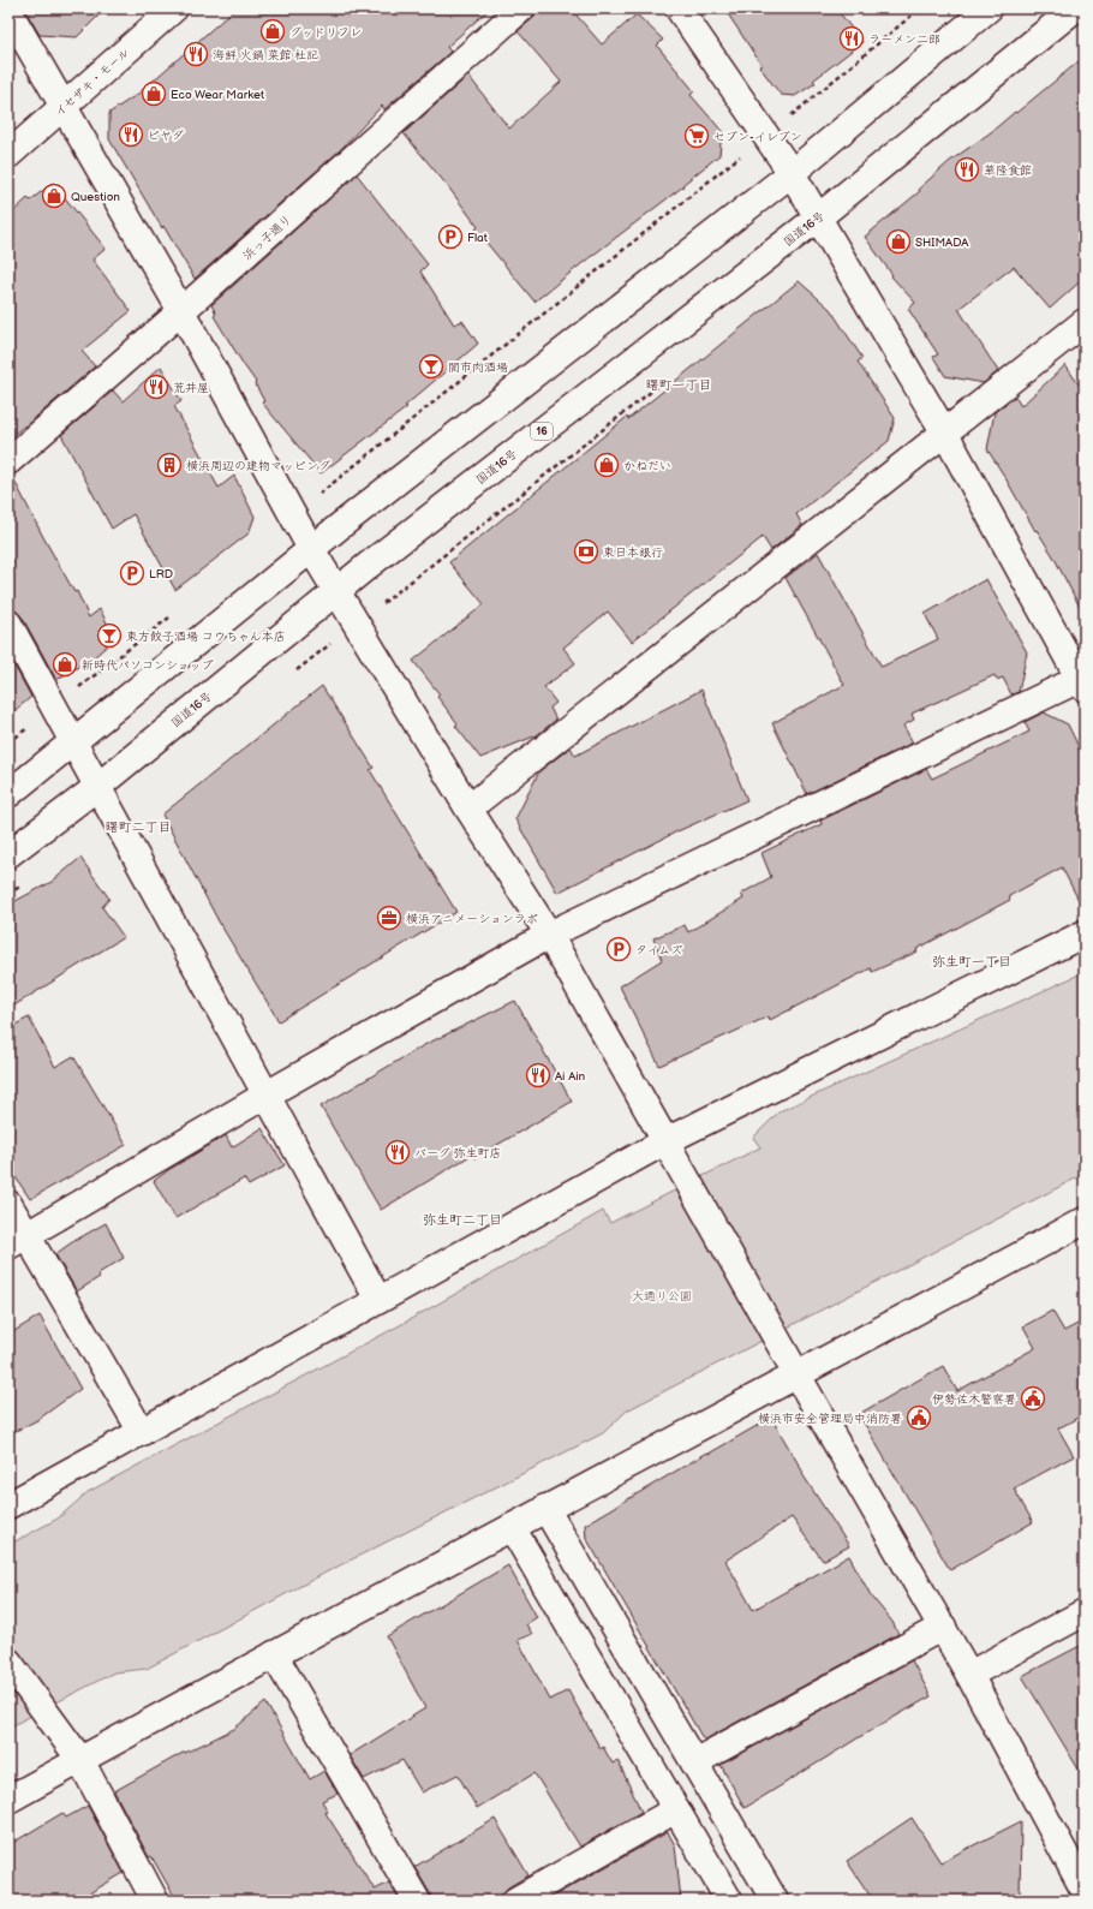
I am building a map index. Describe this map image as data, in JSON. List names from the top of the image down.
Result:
{
  "streets": {
    "main road": [
      "イセザキ・モール",
      "国道16号",
      "浜っ子通り",
      "16"
    ]
  },
  "districts": [
    "曙町一丁目",
    "曙町二丁目",
    "弥生町一丁目",
    "弥生町二丁目"
  ],
  "parks": ["大通り公園"],
  "places": {
    "shop": [
      "グッドリフレ",
      "Eco Wear Market",
      "Question",
      "SHIMADA",
      "かねだい",
      "新時代パソコンショップ"
    ],
    "restaurant": [
      "ラーメン二郎",
      "海鮮 火鍋 菜館 杜記",
      "ピヤダ",
      "華隆食館",
      "荒井屋",
      "Ai Ain",
      "バーグ 弥生町店"
    ],
    "supermarket": ["セブン-イレブン"],
    "parking": ["Flat", "LRD", "タイムズ"],
    "bar": ["闇市肉酒場", "東方餃子酒場 コウちゃん本店"],
    "building": ["横浜周辺の建物マッピング"],
    "bank": ["東日本銀行"],
    "office": ["横浜アニメーションラボ"],
    "public building": ["伊勢佐木警察署", "横浜市安全管理局中消防署"]
  }
}
